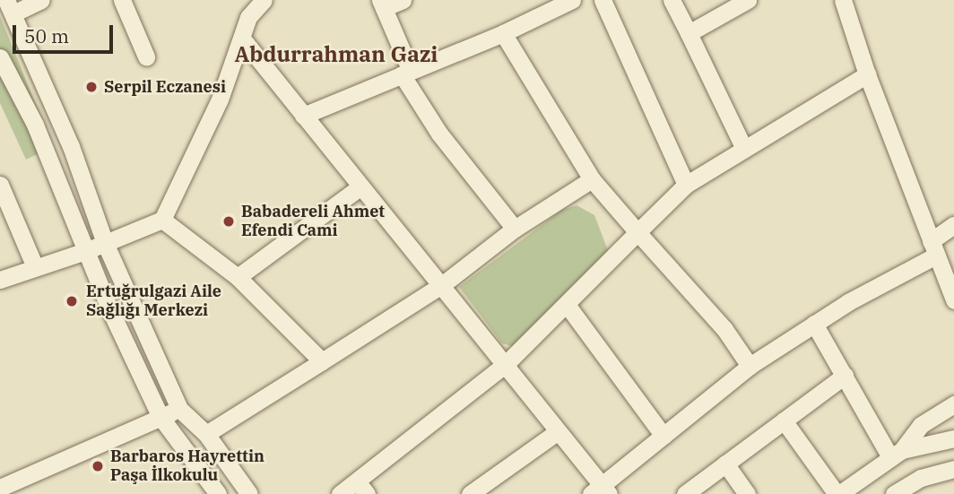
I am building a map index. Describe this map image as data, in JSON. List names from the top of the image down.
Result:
{
  "districts": ["Abdurrahman Gazi"],
  "places": [
    "Serpil Eczanesi",
    "Babadereli Ahmet Efendi Cami",
    "Ertuğrulgazi Aile Sağlığı Merkezi",
    "Barbaros Hayrettin Paşa İlkokulu"
  ],
  "scale_bar": "50 m"
}
